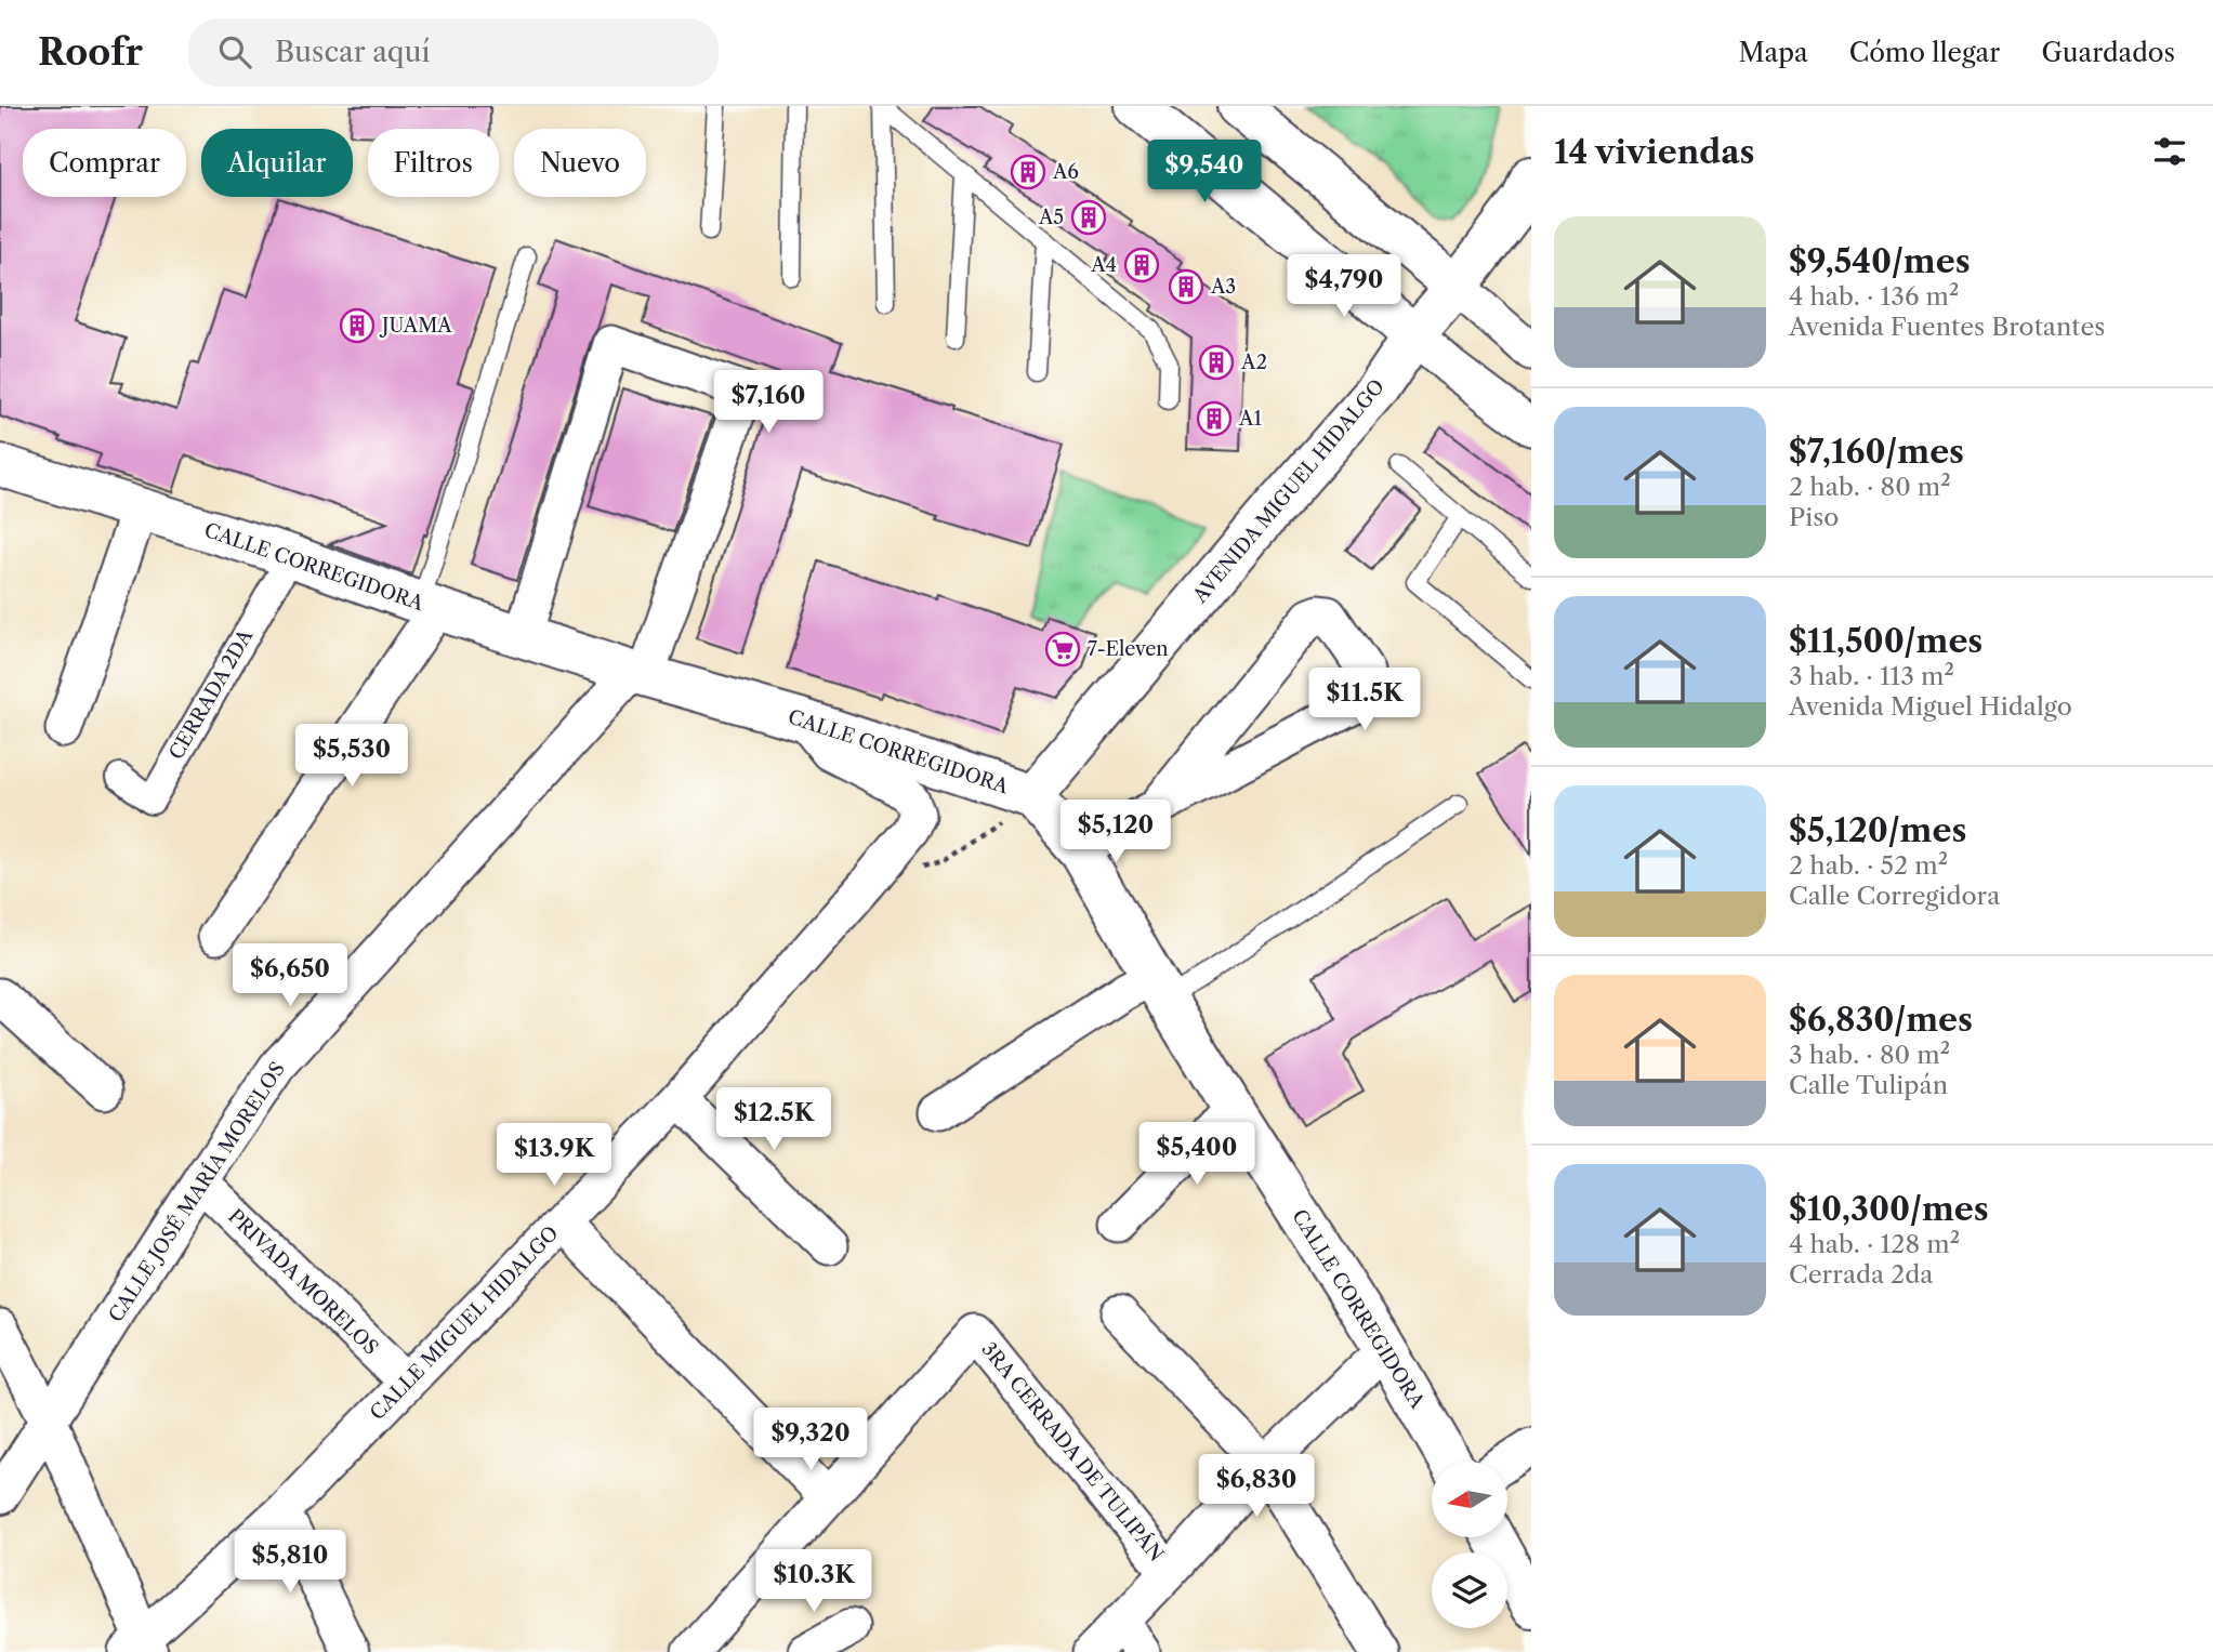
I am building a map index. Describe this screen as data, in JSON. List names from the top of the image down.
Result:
{
  "streets": {
    "street": [
      "AVENIDA MIGUEL HIDALGO",
      "CALLE CORREGIDORA",
      "CERRADA 2DA",
      "CALLE JOSÉ MARÍA MORELOS",
      "PRIVADA MORELOS",
      "CALLE MIGUEL HIDALGO",
      "3RA CERRADA DE TULIPÁN"
    ]
  },
  "crossings": [
    ["AVENIDA MIGUEL HIDALGO", "CALLE CORREGIDORA"],
    ["CALLE CORREGIDORA", "CERRADA 2DA"],
    ["CALLE CORREGIDORA", "CALLE JOSÉ MARÍA MORELOS"],
    ["CALLE CORREGIDORA", "CALLE MIGUEL HIDALGO"],
    ["CALLE JOSÉ MARÍA MORELOS", "PRIVADA MORELOS"],
    ["PRIVADA MORELOS", "CALLE MIGUEL HIDALGO"]
  ],
  "places": {
    "building": [
      "A6",
      "A5",
      "A4",
      "A3",
      "JUAMA",
      "A2",
      "A1"
    ],
    "supermarket": ["7-Eleven"]
  },
  "north": "left",
  "page": {
    "header": "Roofr",
    "search": "Buscar aquí",
    "nav": ["Mapa", "Cómo llegar", "Guardados"],
    "heading": "14 viviendas",
    "chip": [
      "Comprar",
      "Alquilar",
      "Filtros",
      "Nuevo"
    ],
    "price": [
      "$9,540",
      "$4,790",
      "$7,160",
      "$11.5K",
      "$5,530",
      "$5,120",
      "$6,650",
      "$12.5K",
      "$5,400",
      "$13.9K",
      "$9,320",
      "$6,830",
      "$5,810",
      "$10.3K"
    ],
    "list": [
      {
        "name": "$9,540/mes",
        "note": "4 hab. · 136 m² · Avenida Fuentes Brotantes"
      },
      {
        "name": "$7,160/mes",
        "note": "2 hab. · 80 m² · Piso"
      },
      {
        "name": "$11,500/mes",
        "note": "3 hab. · 113 m² · Avenida Miguel Hidalgo"
      },
      {
        "name": "$5,120/mes",
        "note": "2 hab. · 52 m² · Calle Corregidora"
      },
      {
        "name": "$6,830/mes",
        "note": "3 hab. · 80 m² · Calle Tulipán"
      },
      {
        "name": "$10,300/mes",
        "note": "4 hab. · 128 m² · Cerrada 2da"
      }
    ]
  }
}
